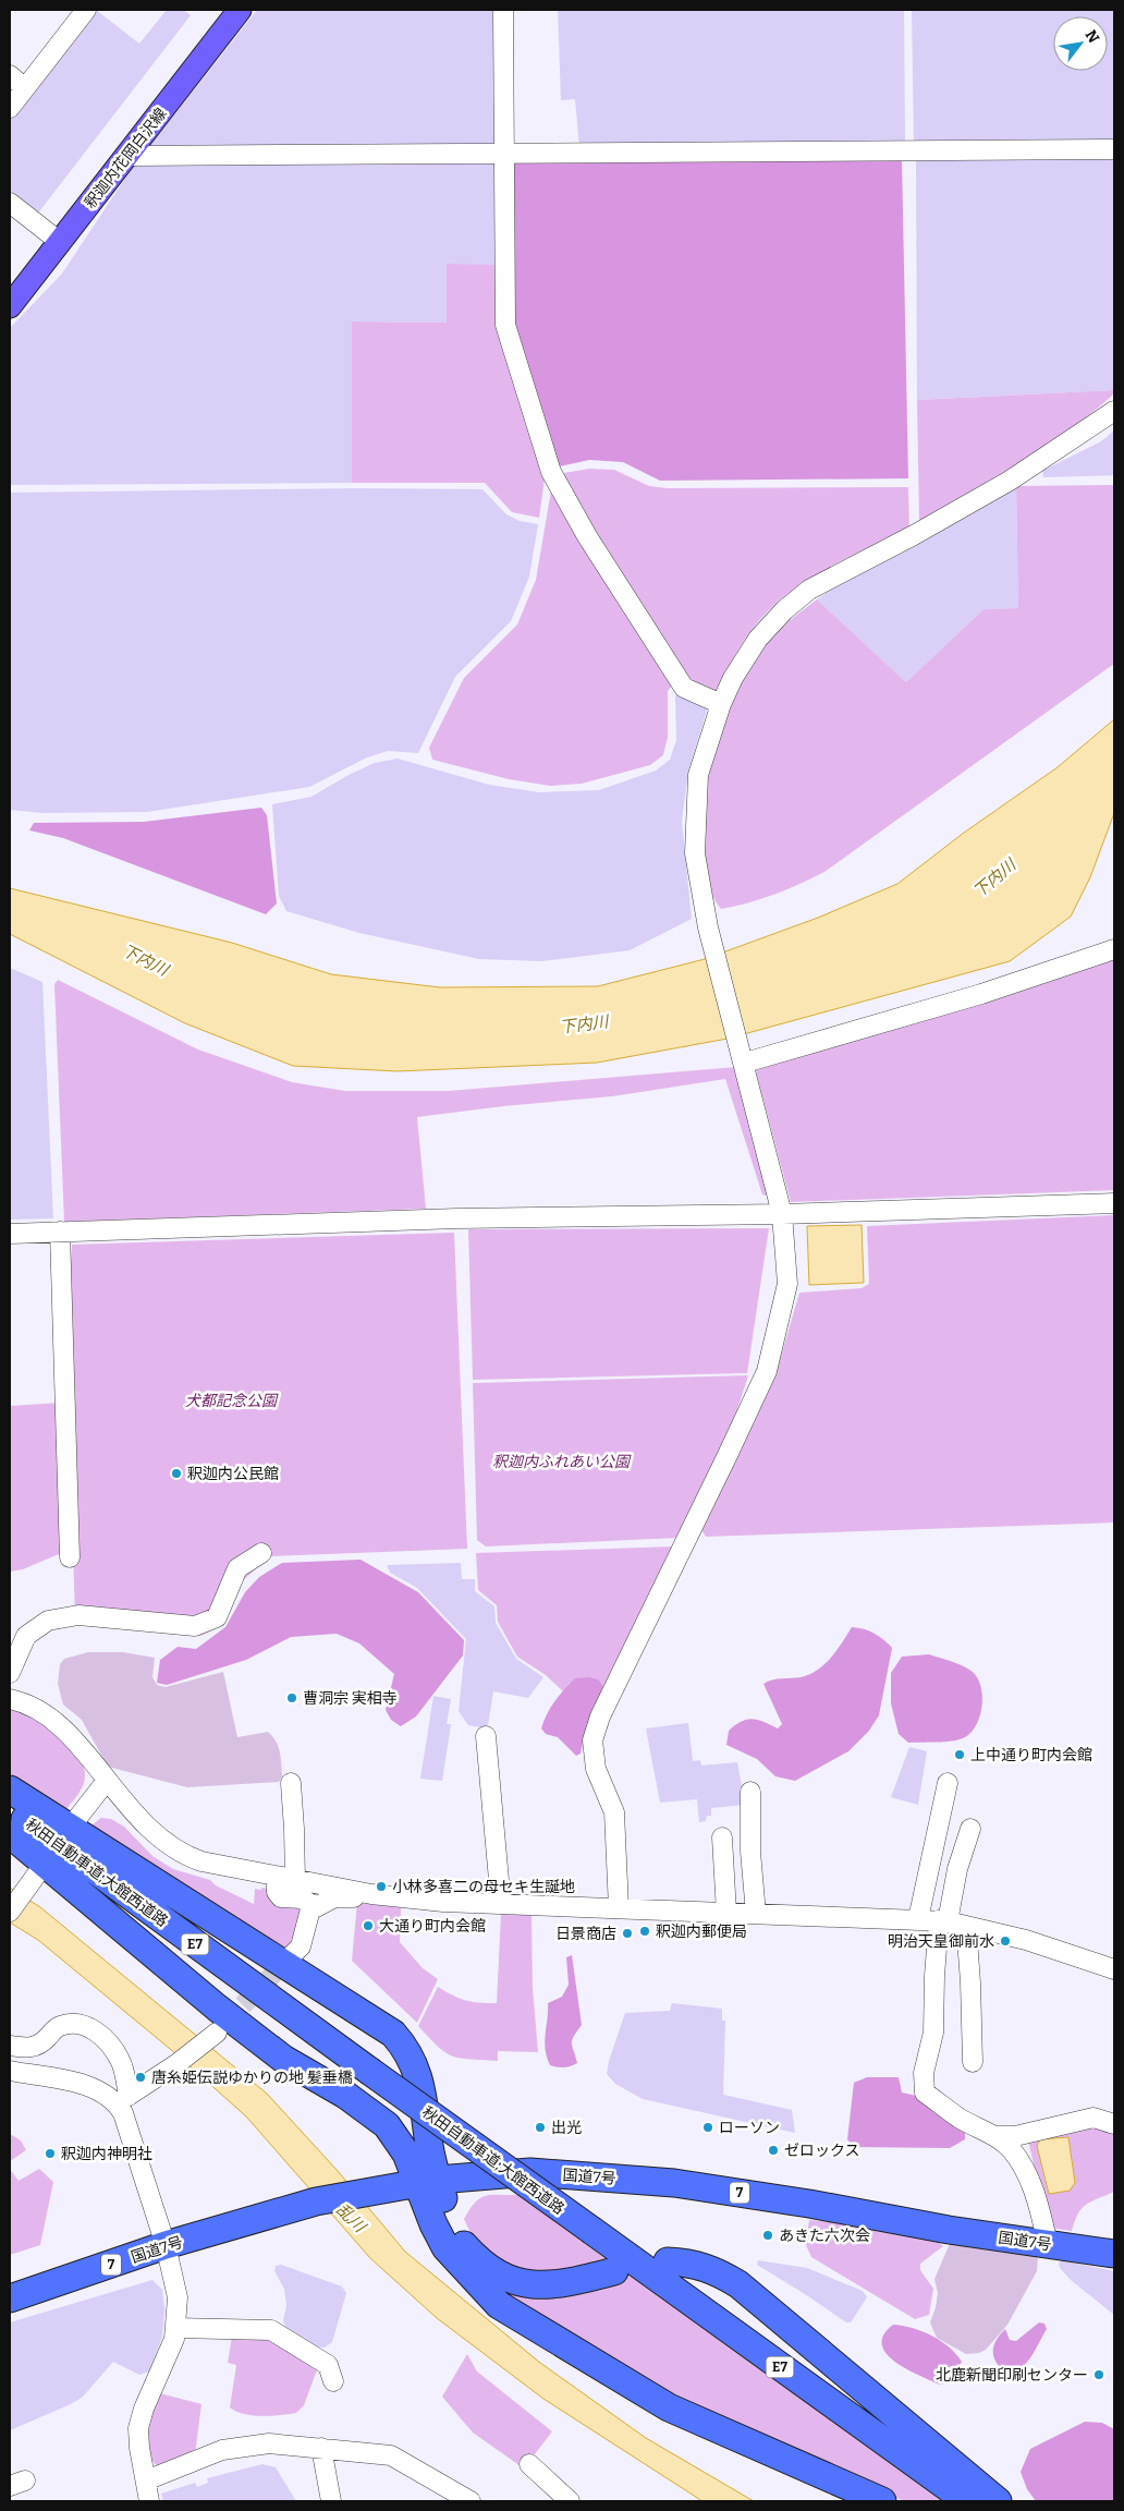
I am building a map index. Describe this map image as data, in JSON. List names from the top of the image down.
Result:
{
  "streets": {
    "highway": [
      "秋田自動車道;大館西道路",
      "E7",
      "国道7号",
      "7"
    ],
    "main road": ["釈迦内花岡白沢線"]
  },
  "water": ["下内川", "乱川"],
  "parks": ["犬都記念公園", "釈迦内ふれあい公園"],
  "places": [
    "釈迦内公民館",
    "曹洞宗 実相寺",
    "上中通り町内会館",
    "小林多喜二の母セキ生誕地",
    "大通り町内会館",
    "釈迦内郵便局",
    "日景商店",
    "明治天皇御前水",
    "唐糸姫伝説ゆかりの地 髪垂橋",
    "出光",
    "ローソン",
    "ゼロックス",
    "釈迦内神明社",
    "あきた六次会",
    "北鹿新聞印刷センター"
  ],
  "north": "top right"
}
